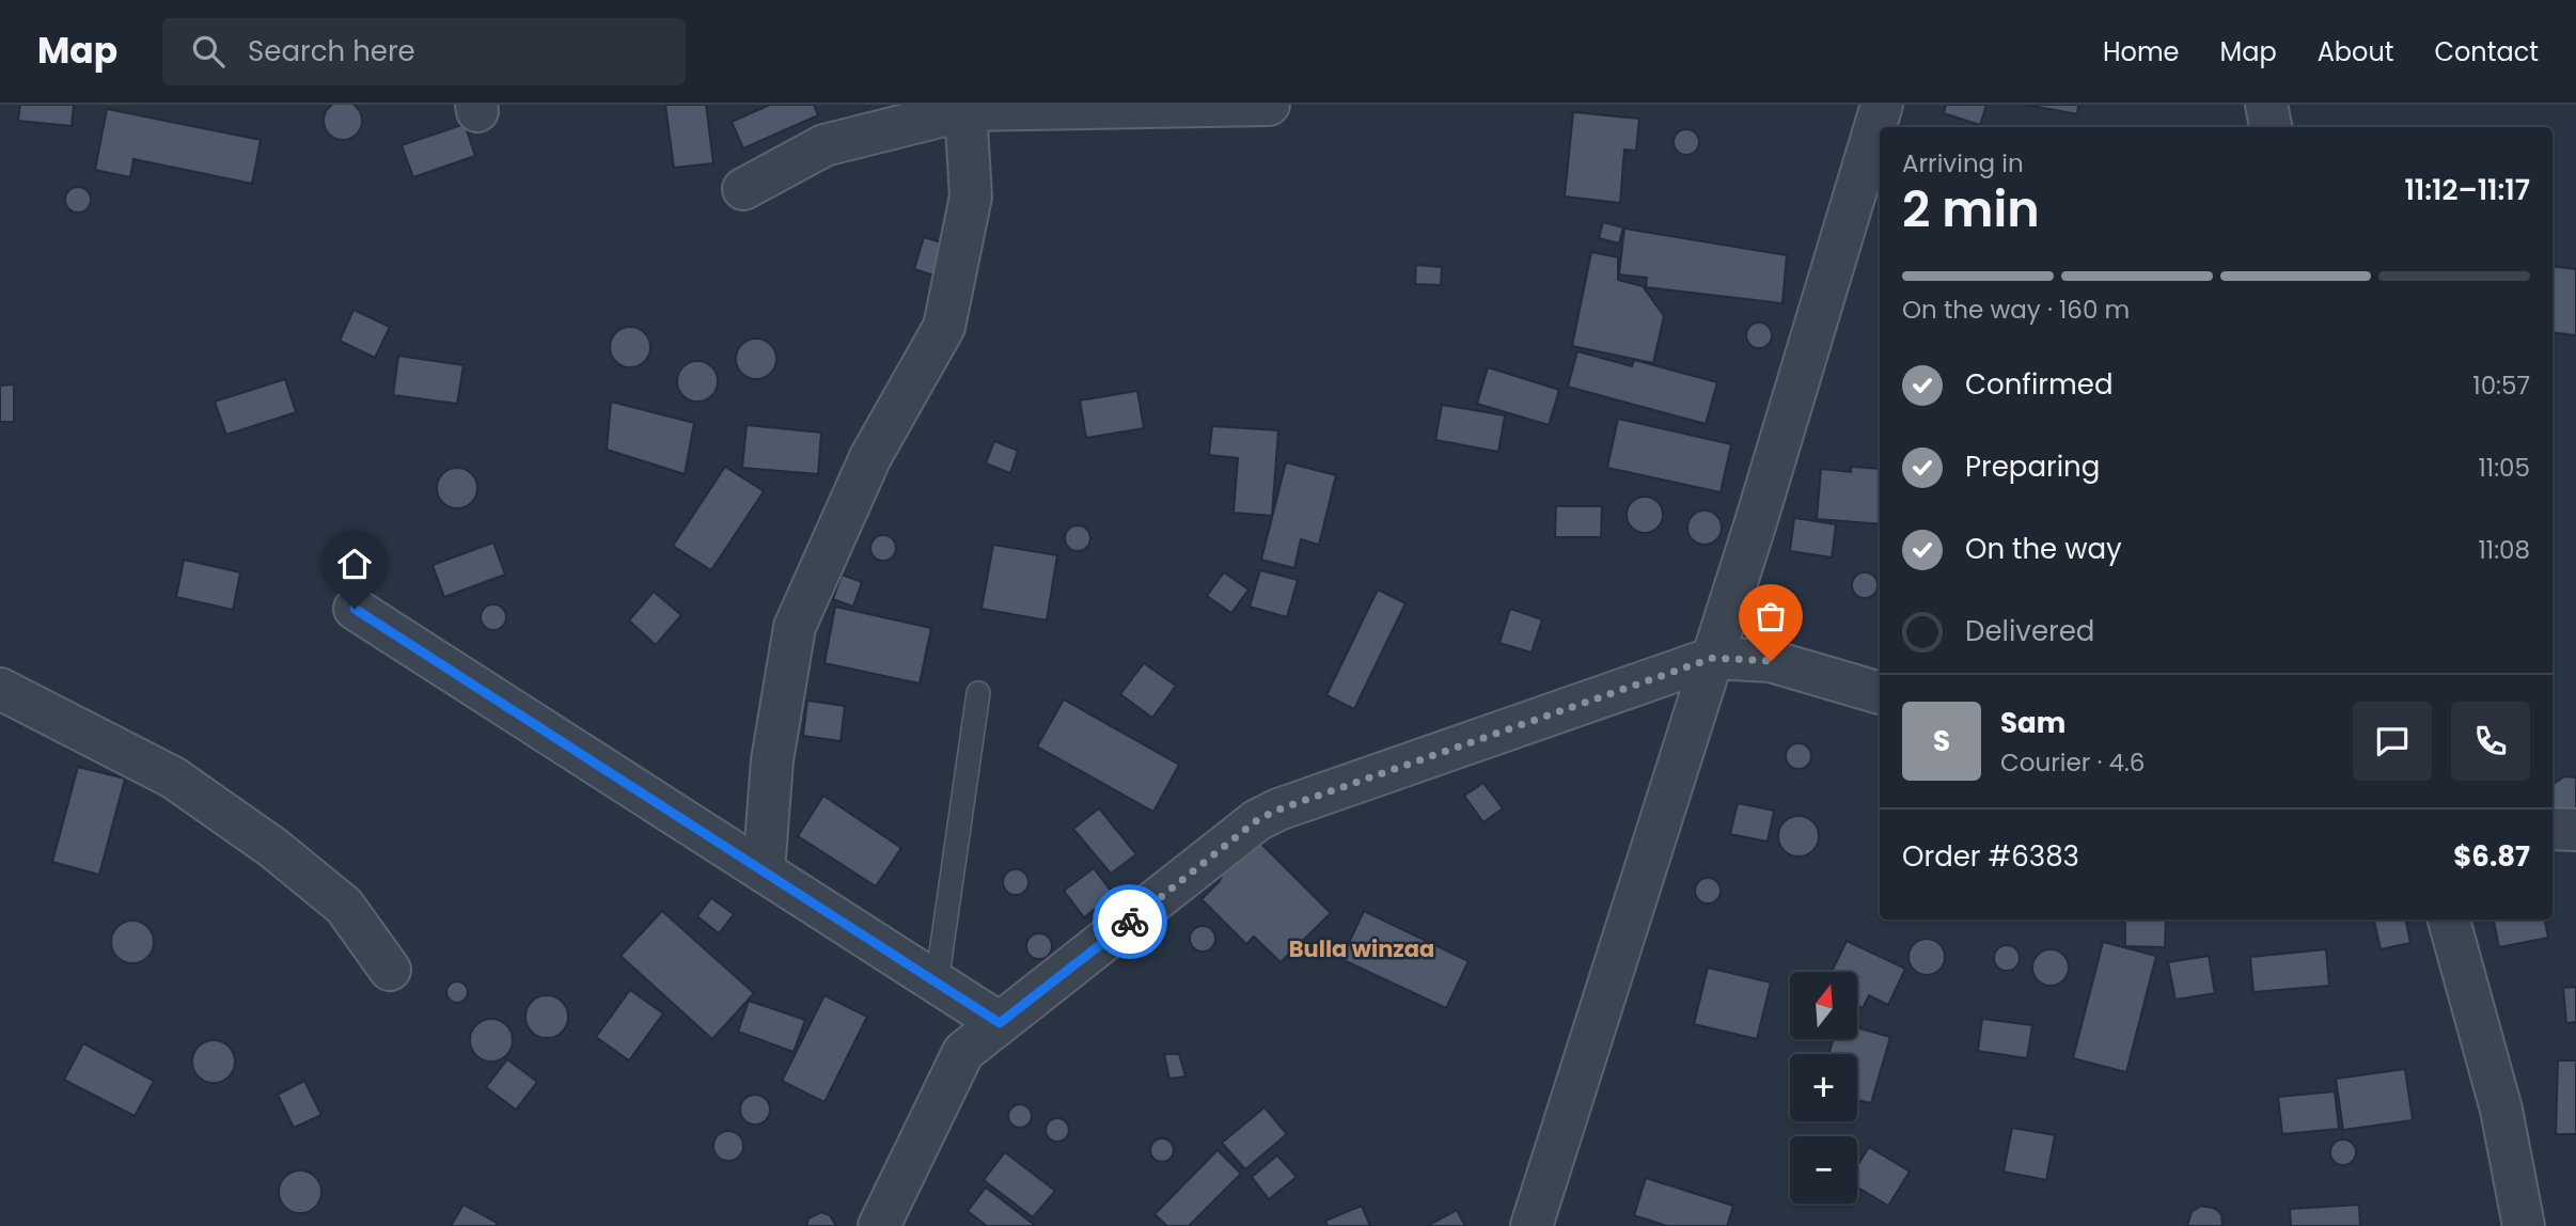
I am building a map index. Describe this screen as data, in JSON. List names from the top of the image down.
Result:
{
  "districts": ["Bulla winzaa"],
  "north": "top",
  "page": {
    "header": "Map",
    "search": "Search here",
    "nav": [
      "Home",
      "Map",
      "About",
      "Contact"
    ],
    "heading": ["2 min", "Arriving in", "11:12–11:17"],
    "panel": [
      "Sam",
      "Courier · 4.6",
      "Order #6383",
      "$6.87"
    ],
    "bar": "On the way · 160 m",
    "list": [
      ["Confirmed", "10:57"],
      ["Preparing", "11:05"],
      ["On the way", "11:08"],
      "Delivered"
    ],
    "round": "S",
    "map_buttons": ["+", "−"]
  }
}
